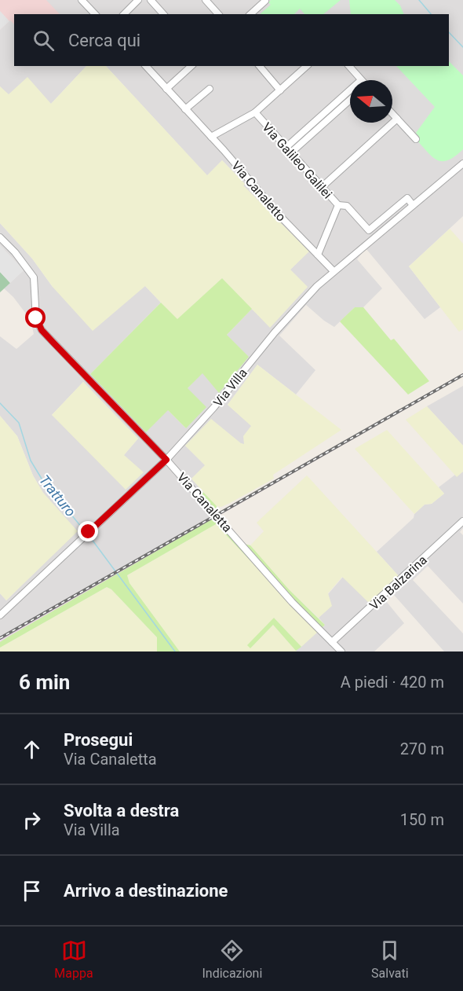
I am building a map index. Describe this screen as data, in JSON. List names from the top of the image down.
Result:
{
  "streets": {
    "street": [
      "Via Galileo Galilei",
      "Via Canaletto",
      "Via Villa",
      "Via Canaletta",
      "Via Balzarina"
    ]
  },
  "crossings": [
    ["Via Galileo Galilei", "Via Canaletto"],
    ["Via Canaletto", "Via Villa"],
    ["Via Villa", "Via Canaletta"],
    ["Via Canaletta", "Via Balzarina"]
  ],
  "water": ["Tratturo"],
  "north": "left",
  "page": {
    "search": "Cerca qui",
    "heading": ["6 min", "A piedi · 420 m"],
    "list": [
      ["Prosegui", "Via Canaletta", "270 m"],
      ["Svolta a destra", "Via Villa", "150 m"],
      "Arrivo a destinazione"
    ],
    "nav": ["Mappa", "Indicazioni", "Salvati"]
  }
}
